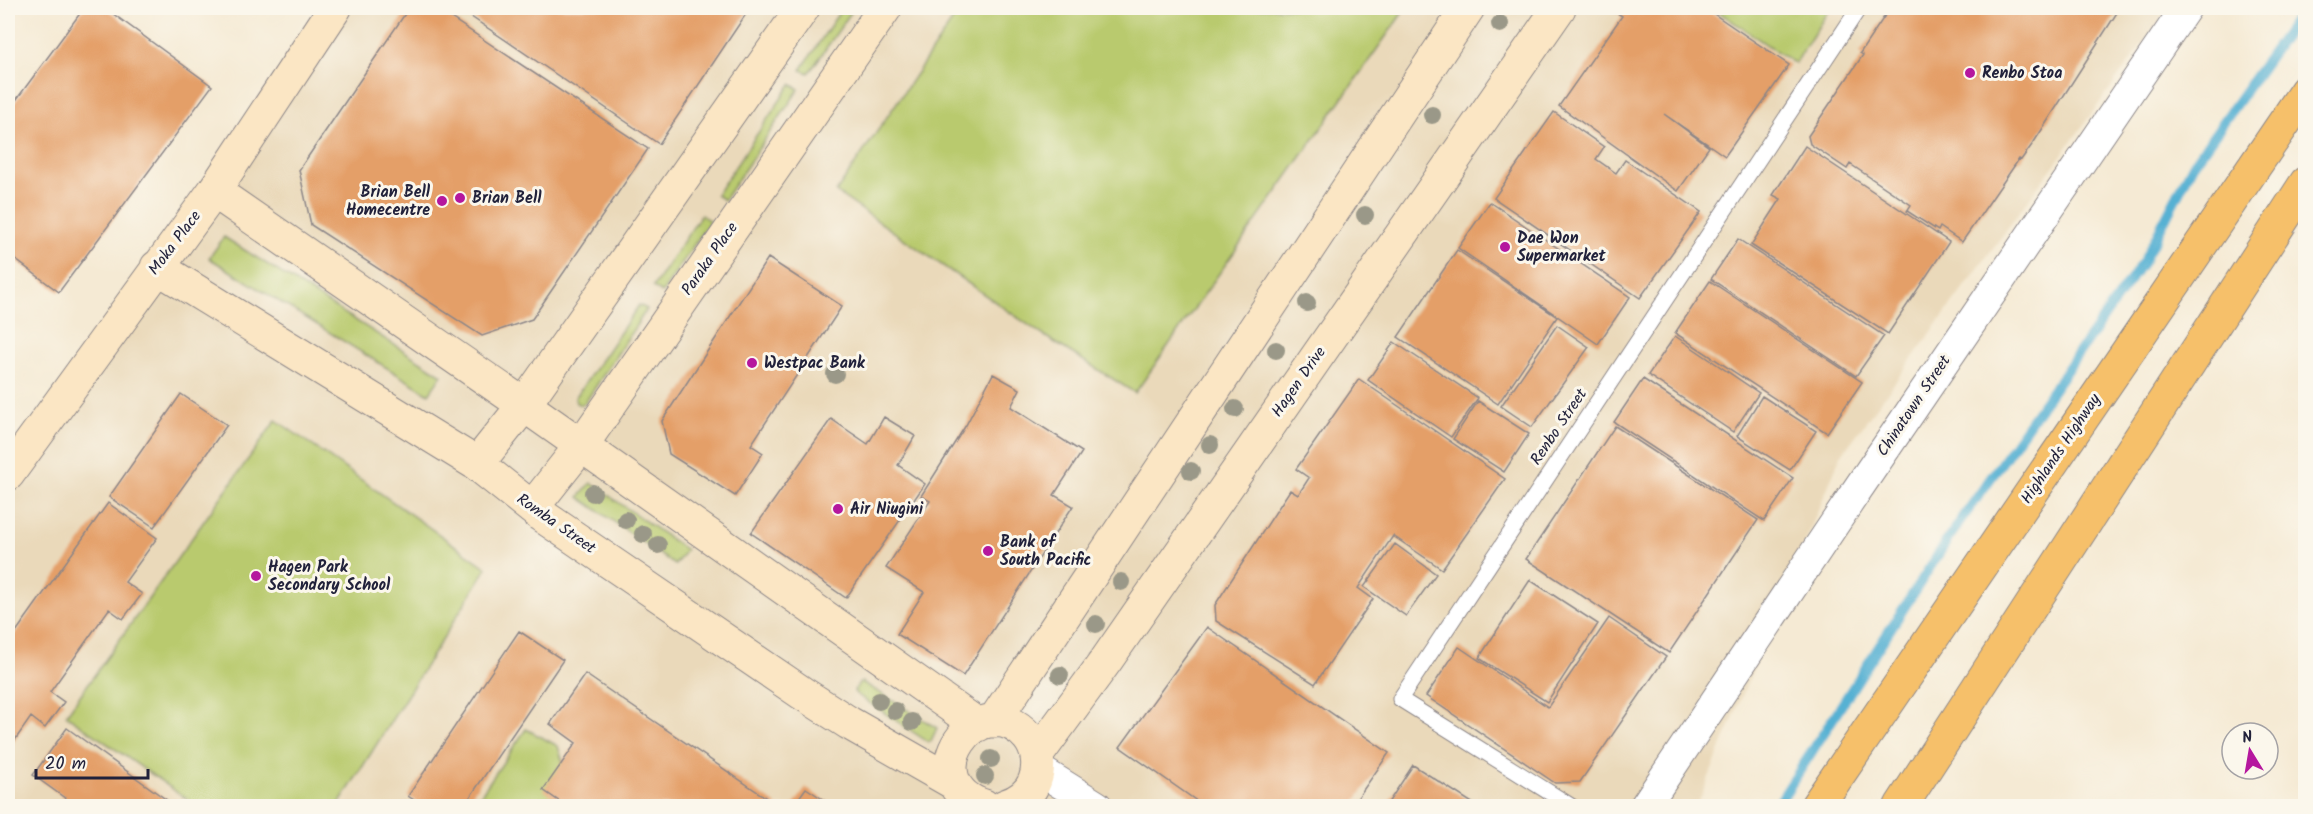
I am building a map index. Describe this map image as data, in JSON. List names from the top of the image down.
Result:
{
  "streets": {
    "highway": ["Highlands Highway"],
    "street": [
      "Moka Place",
      "Paraka Place",
      "Hagen Drive",
      "Chinatown Street",
      "Romba Street"
    ],
    "lane": ["Renbo Street"]
  },
  "crossings": [
    ["Moka Place", "Romba Street"],
    ["Paraka Place", "Romba Street"]
  ],
  "places": [
    "Renbo Stoa",
    "Brian Bell",
    "Brian Bell Homecentre",
    "Dae Won Supermarket",
    "Westpac Bank",
    "Air Niugini",
    "Bank of South Pacific",
    "Hagen Park Secondary School"
  ],
  "scale_bar": "20 m",
  "north": "top"
}
